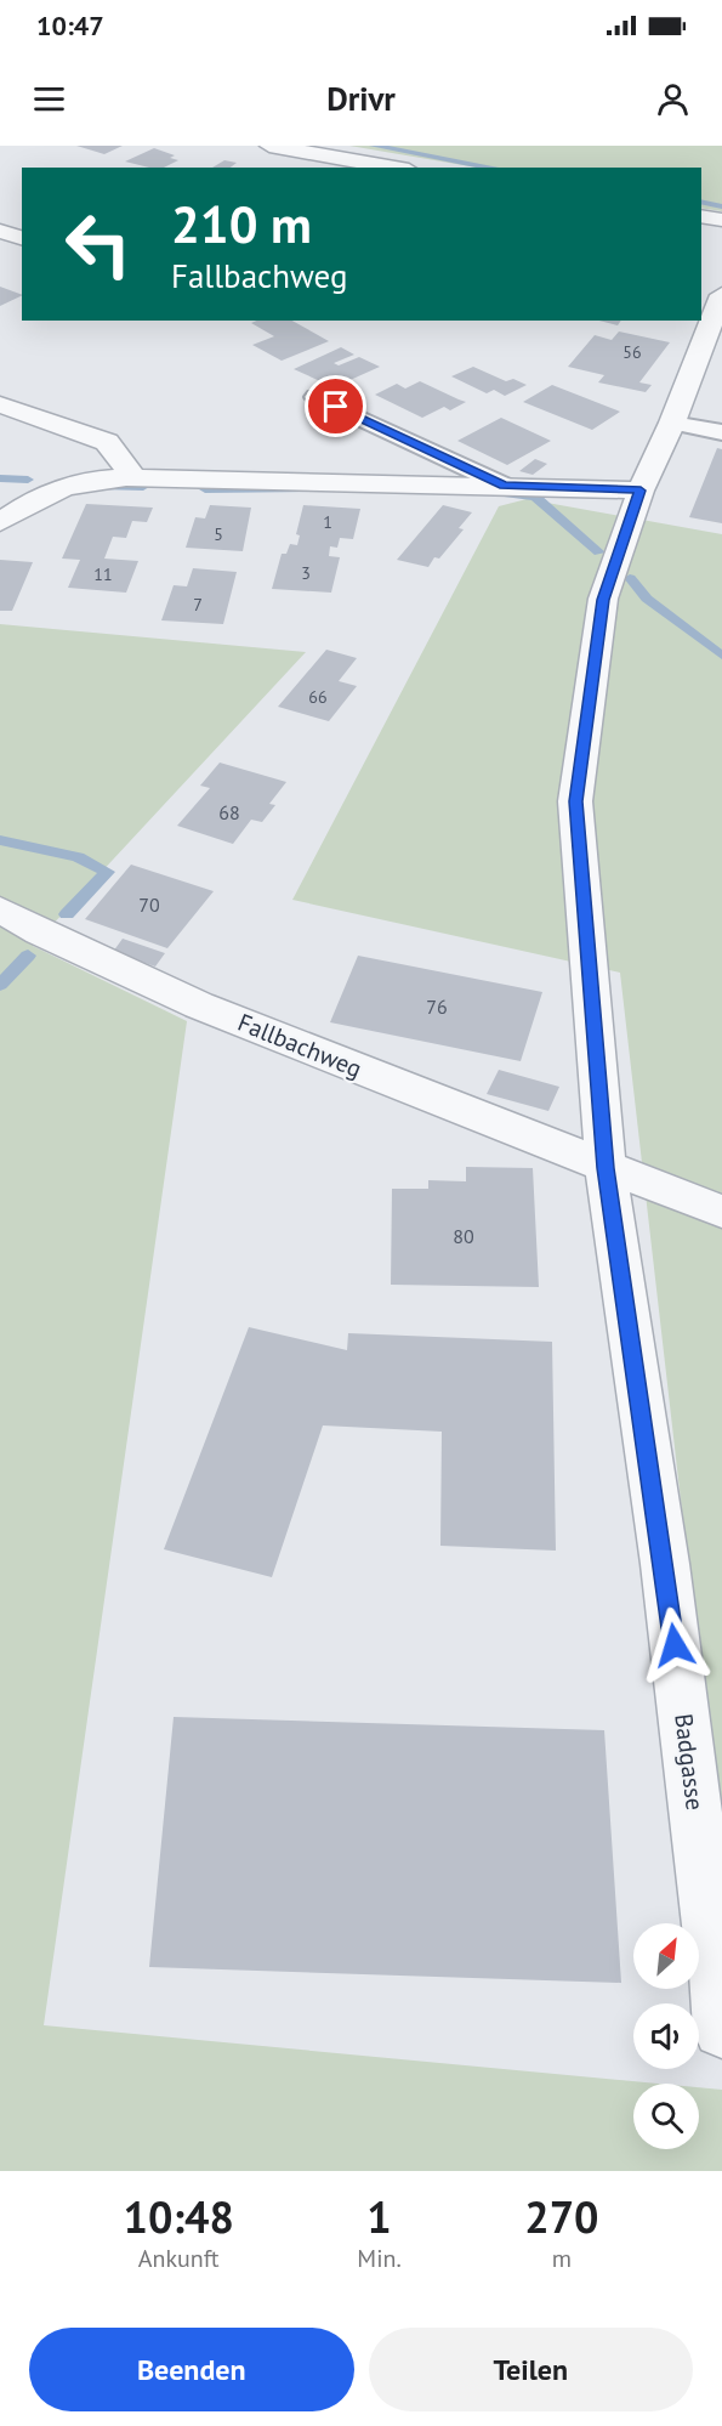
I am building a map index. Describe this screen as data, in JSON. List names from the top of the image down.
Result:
{
  "streets": {
    "street": ["Fallbachweg", "Badgasse"]
  },
  "crossings": [
    ["Fallbachweg", "Badgasse"]
  ],
  "house_numbers": [
    "56",
    "1",
    "5",
    "3",
    "11",
    "7",
    "66",
    "68",
    "70",
    "76",
    "80"
  ],
  "north": "top right",
  "page": {
    "status": "10:47",
    "header": "Drivr",
    "turn": ["210 m", "Fallbachweg"],
    "eta": [
      "10:48",
      "Ankunft",
      "1",
      "Min.",
      "270",
      "m"
    ],
    "buttons": ["Beenden", "Teilen"]
  }
}
